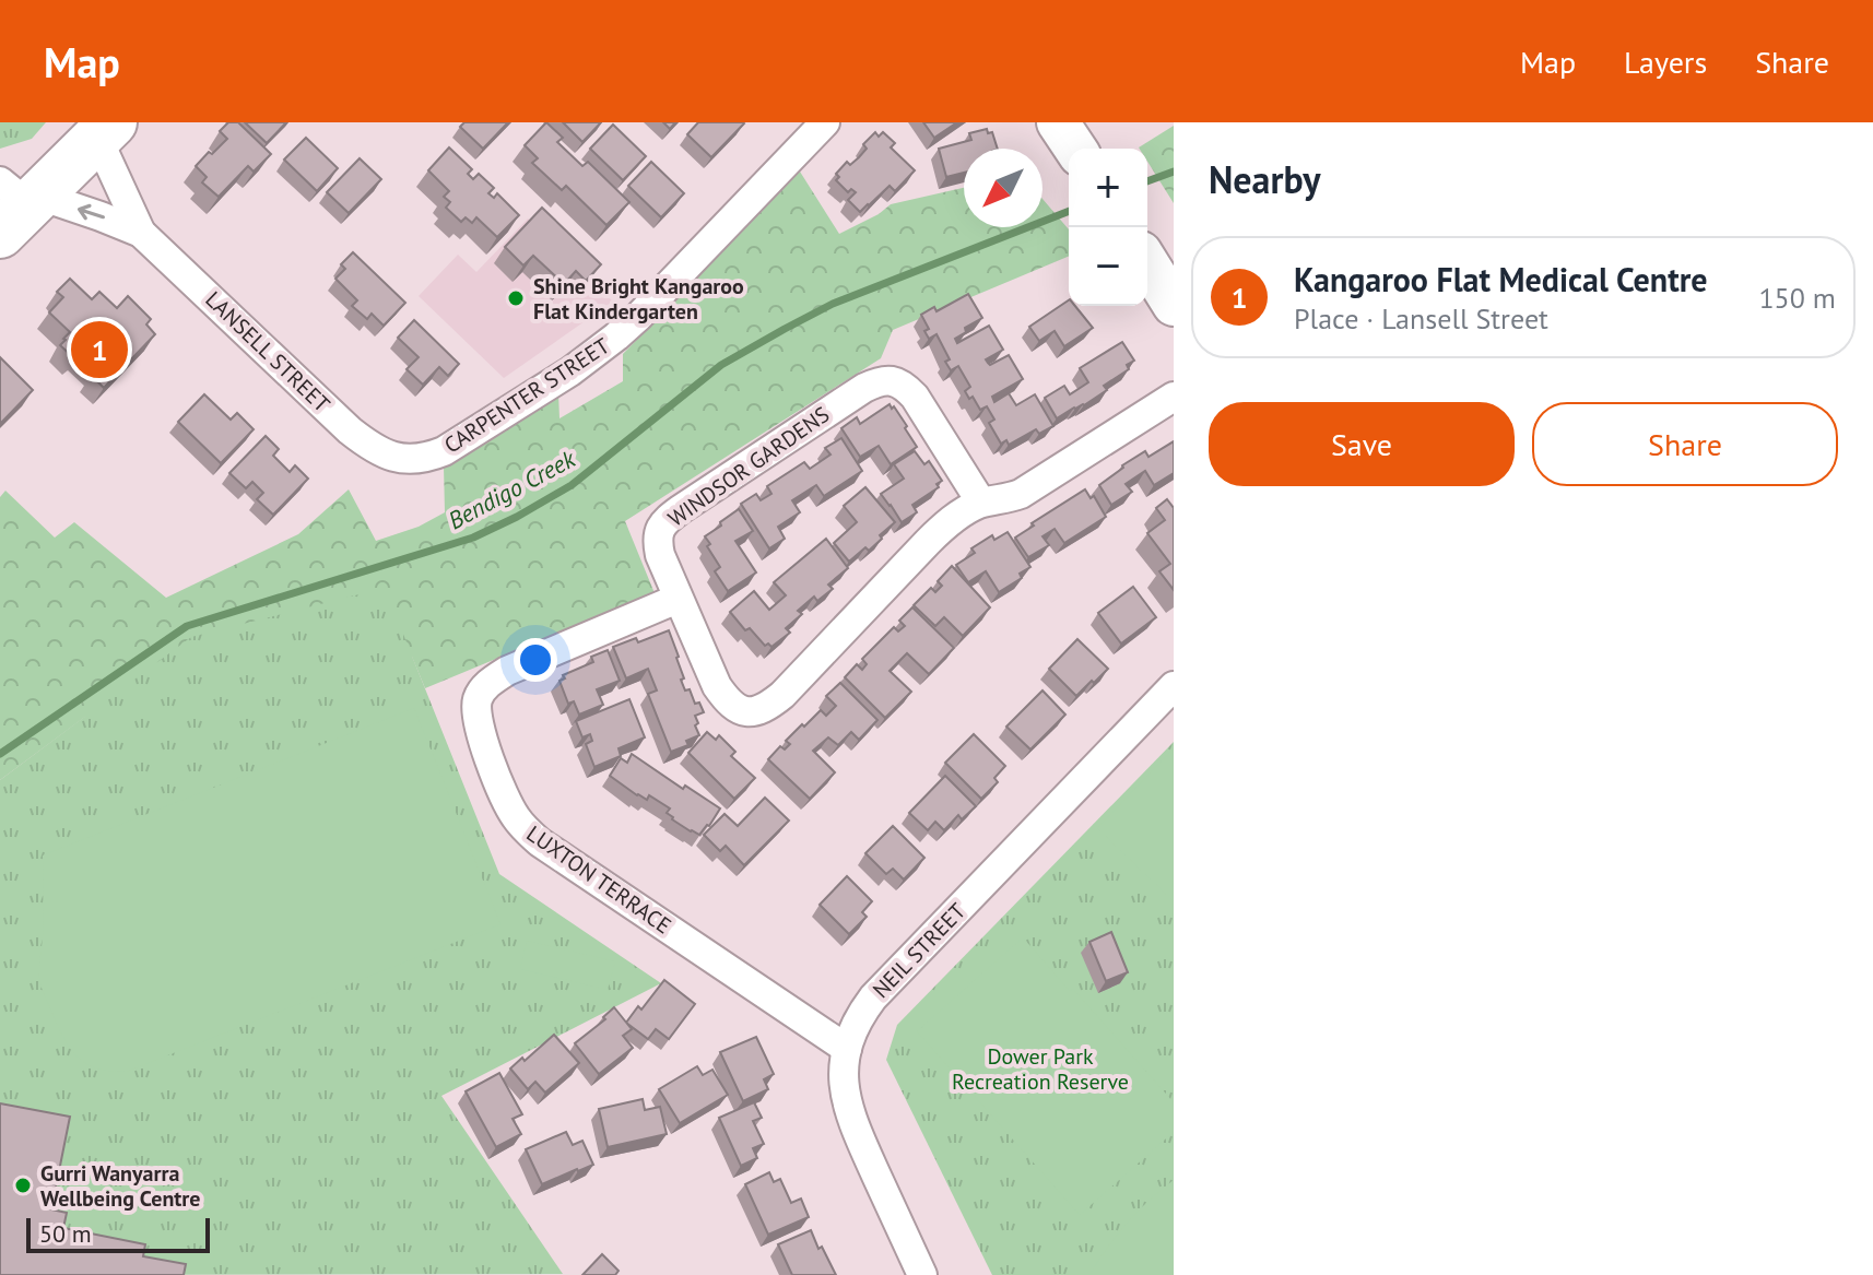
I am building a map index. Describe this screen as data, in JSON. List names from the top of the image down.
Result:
{
  "streets": {
    "street": [
      "LANSELL STREET",
      "CARPENTER STREET",
      "WINDSOR GARDENS",
      "LUXTON TERRACE",
      "NEIL STREET"
    ]
  },
  "crossings": [
    ["LANSELL STREET", "CARPENTER STREET"],
    ["WINDSOR GARDENS", "LUXTON TERRACE"],
    ["LUXTON TERRACE", "NEIL STREET"]
  ],
  "water": ["Bendigo Creek"],
  "parks": ["Dower Park Recreation Reserve"],
  "places": ["Shine Bright Kangaroo Flat Kindergarten", "Gurri Wanyarra Wellbeing Centre"],
  "scale_bar": "50 m",
  "north": "bottom left",
  "page": {
    "header": "Map",
    "nav": ["Map", "Layers", "Share"],
    "heading": "Nearby",
    "map_buttons": ["+", "−"],
    "list": [
      {
        "mark": "1",
        "name": "Kangaroo Flat Medical Centre",
        "note": "Place · Lansell Street",
        "value": "150 m"
      }
    ],
    "pins": "1",
    "buttons": ["Save", "Share"],
    "scale": "50 m"
  }
}
